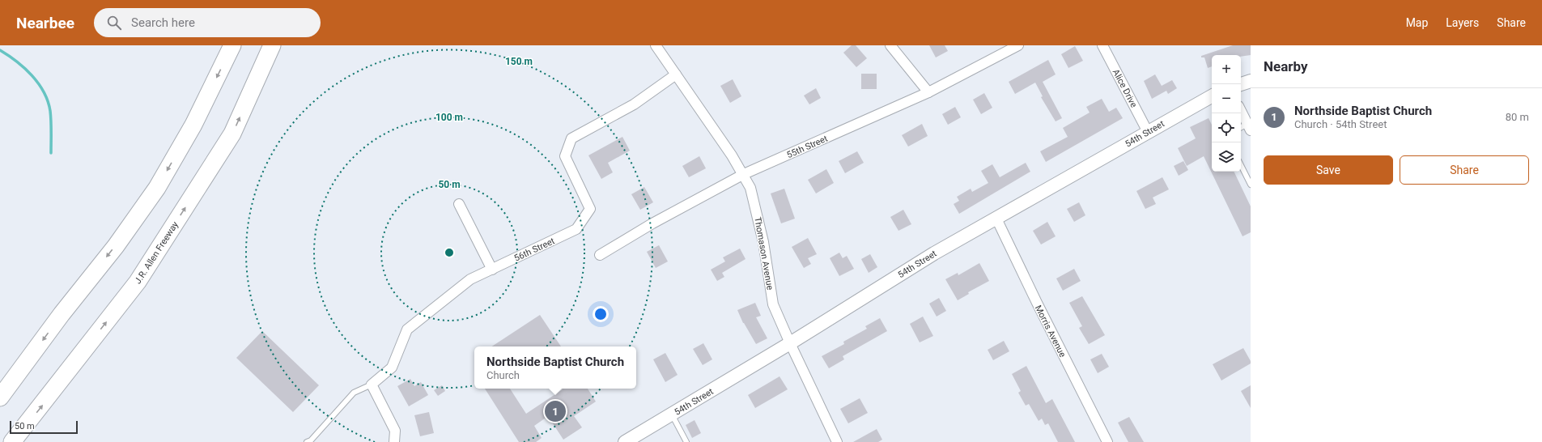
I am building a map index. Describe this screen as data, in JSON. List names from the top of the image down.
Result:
{
  "streets": {
    "highway": ["J.R. Allen Freeway"],
    "main road": ["54th Street"],
    "street": [
      "Alice Drive",
      "55th Street",
      "56th Street",
      "Thomason Avenue",
      "Morris Avenue"
    ]
  },
  "crossings": [
    ["Alice Drive", "54th Street"],
    ["54th Street", "Thomason Avenue"],
    ["54th Street", "Morris Avenue"],
    ["55th Street", "Thomason Avenue"],
    ["56th Street", "Thomason Avenue"]
  ],
  "scale_bar": "50 m",
  "page": {
    "header": "Nearbee",
    "search": "Search here",
    "nav": ["Map", "Layers", "Share"],
    "heading": "Nearby",
    "map_buttons": ["+", "−"],
    "list": [
      {
        "mark": "1",
        "name": "Northside Baptist Church",
        "note": "Church · 54th Street",
        "value": "80 m"
      }
    ],
    "buttons": ["Save", "Share"],
    "popup": ["Northside Baptist Church", "Church"],
    "pins": "1",
    "scale": "50 m"
  },
  "rings": ["150 m", "100 m", "50 m"]
}
